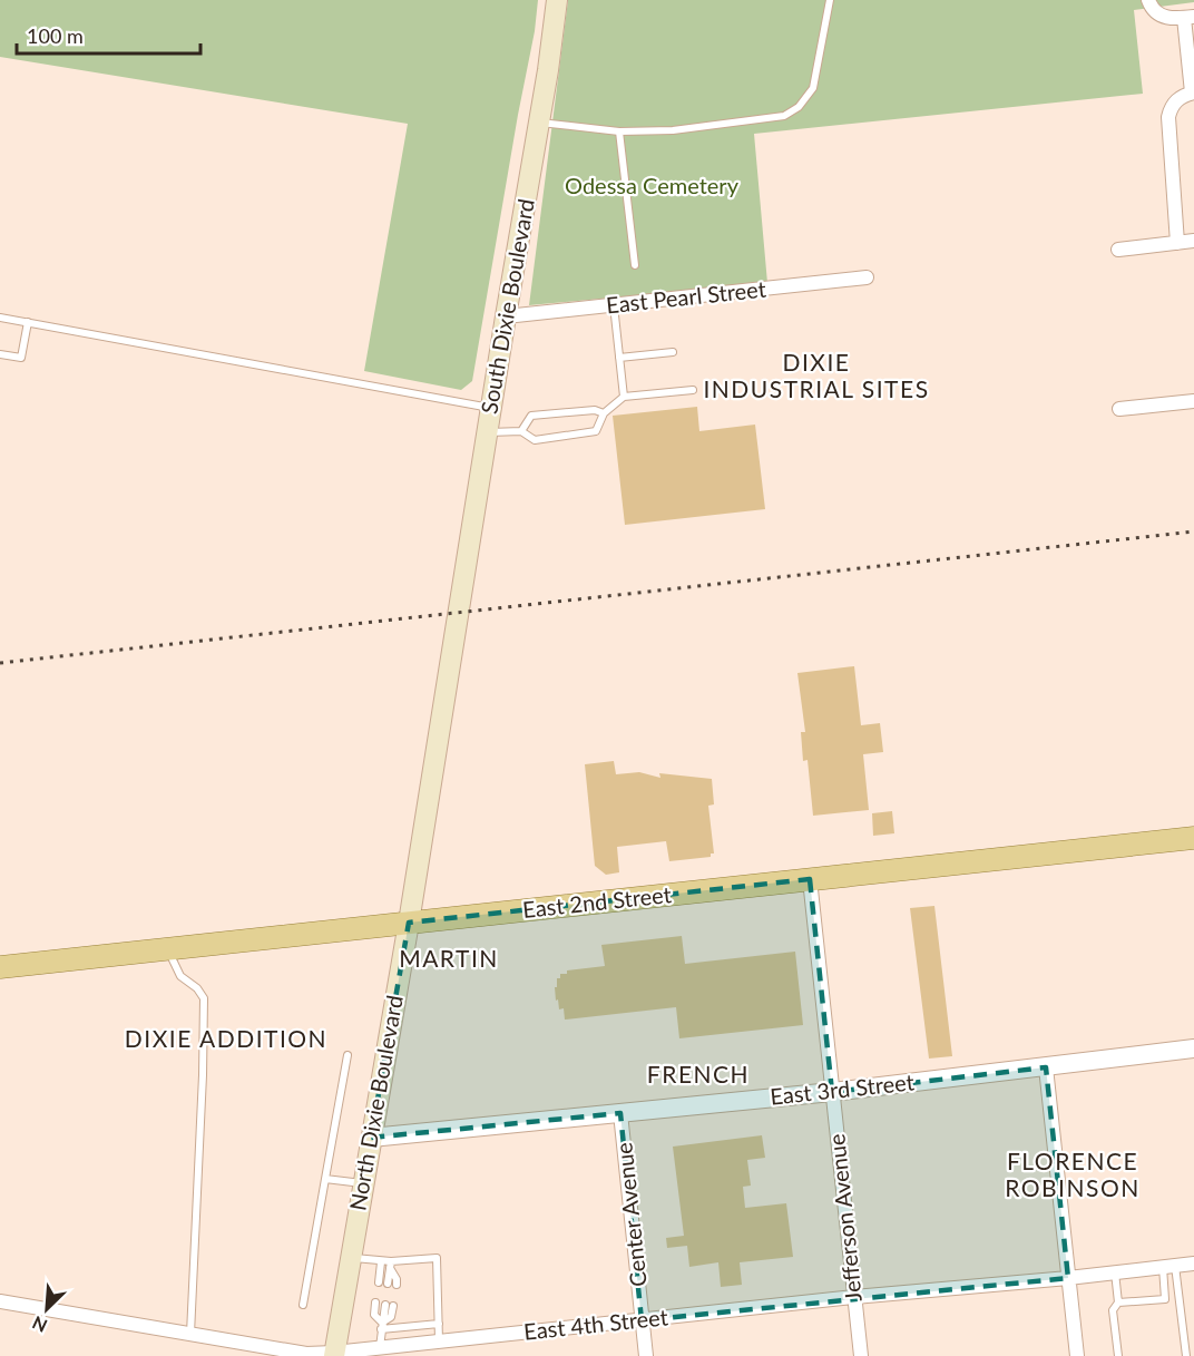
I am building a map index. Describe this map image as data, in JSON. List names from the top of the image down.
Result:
{
  "streets": {
    "main road": ["South Dixie Boulevard", "East 2nd Street", "North Dixie Boulevard"],
    "street": [
      "East Pearl Street",
      "East 3rd Street",
      "Center Avenue",
      "Jefferson Avenue",
      "East 4th Street"
    ]
  },
  "crossings": [
    ["East Pearl Street", "South Dixie Boulevard"],
    ["South Dixie Boulevard", "North Dixie Boulevard"],
    ["East 2nd Street", "North Dixie Boulevard"],
    ["East 2nd Street", "Jefferson Avenue"],
    ["East 3rd Street", "North Dixie Boulevard"],
    ["East 3rd Street", "Center Avenue"],
    ["East 3rd Street", "Jefferson Avenue"],
    ["North Dixie Boulevard", "East 4th Street"],
    ["Center Avenue", "East 4th Street"],
    ["Jefferson Avenue", "East 4th Street"]
  ],
  "districts": [
    "DIXIE INDUSTRIAL SITES",
    "MARTIN",
    "DIXIE ADDITION",
    "FRENCH",
    "FLORENCE ROBINSON"
  ],
  "parks": ["Odessa Cemetery"],
  "scale_bar": "100 m",
  "north": "bottom left"
}
